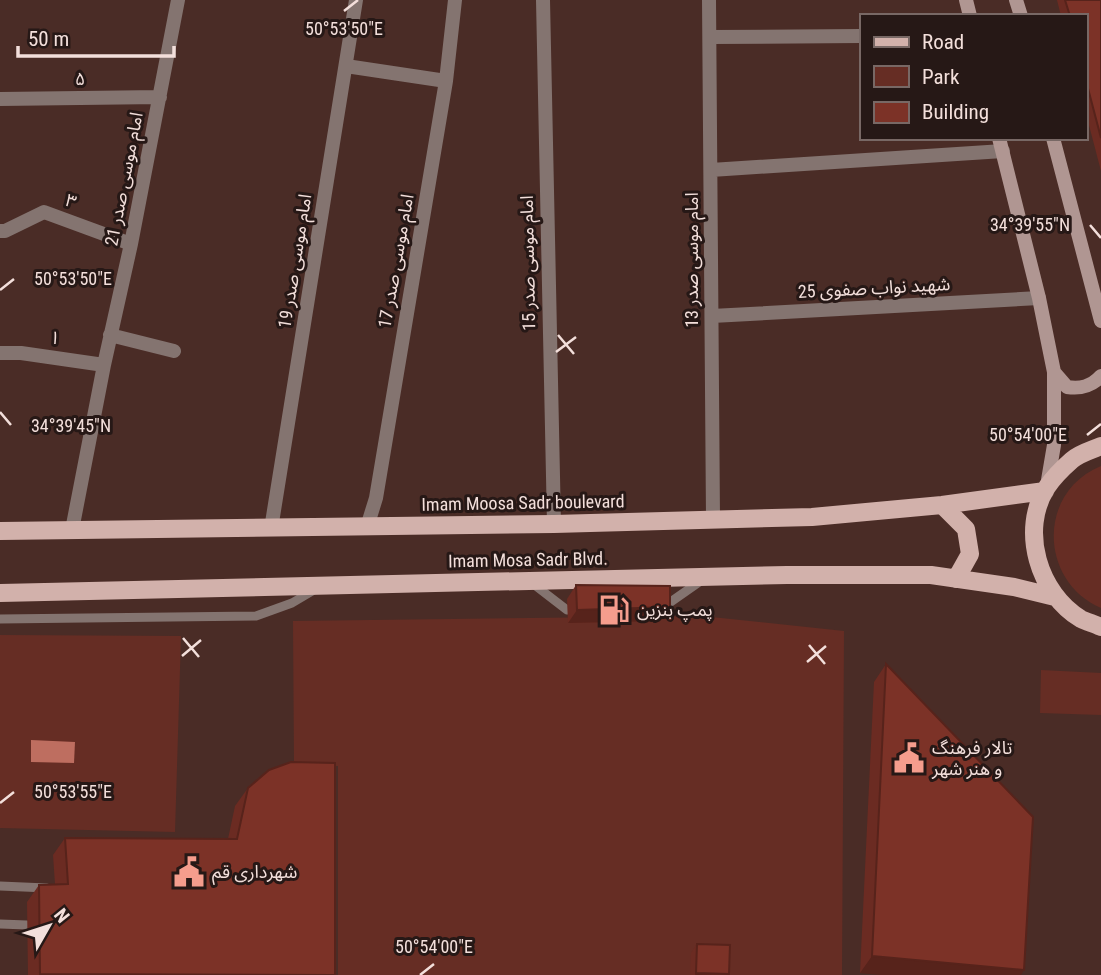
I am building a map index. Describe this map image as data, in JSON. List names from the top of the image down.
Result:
{
  "streets": {
    "main road": ["Imam Moosa Sadr boulevard", "Imam Mosa Sadr Blvd."],
    "street": [
      "۵",
      "امام موسی صدر 21",
      "۳",
      "امام موسی صدر 13",
      "امام موسی صدر 19",
      "امام موسی صدر 17",
      "امام موسی صدر 15",
      "شهید نواب صفوی 25",
      "۱"
    ]
  },
  "crossings": [
    ["۵", "امام موسی صدر 21"],
    ["امام موسی صدر 21", "۳"],
    ["امام موسی صدر 21", "۱"],
    ["امام موسی صدر 21", "Imam Moosa Sadr boulevard"],
    ["امام موسی صدر 13", "شهید نواب صفوی 25"],
    ["امام موسی صدر 13", "Imam Moosa Sadr boulevard"],
    ["امام موسی صدر 19", "Imam Moosa Sadr boulevard"],
    ["امام موسی صدر 17", "Imam Moosa Sadr boulevard"],
    ["امام موسی صدر 15", "Imam Moosa Sadr boulevard"]
  ],
  "places": {
    "fuel station": ["پمپ بنزین"],
    "public building": ["تالار فرهنگ و هنر شهر", "شهرداری قم"]
  },
  "legend": ["Road", "Park", "Building"],
  "scale_bar": "50 m",
  "north": "top right",
  "coordinates": [
    "50°53'50\"E",
    "34°39'55\"N",
    "34°39'45\"N",
    "50°54'00\"E",
    "50°53'55\"E"
  ]
}
